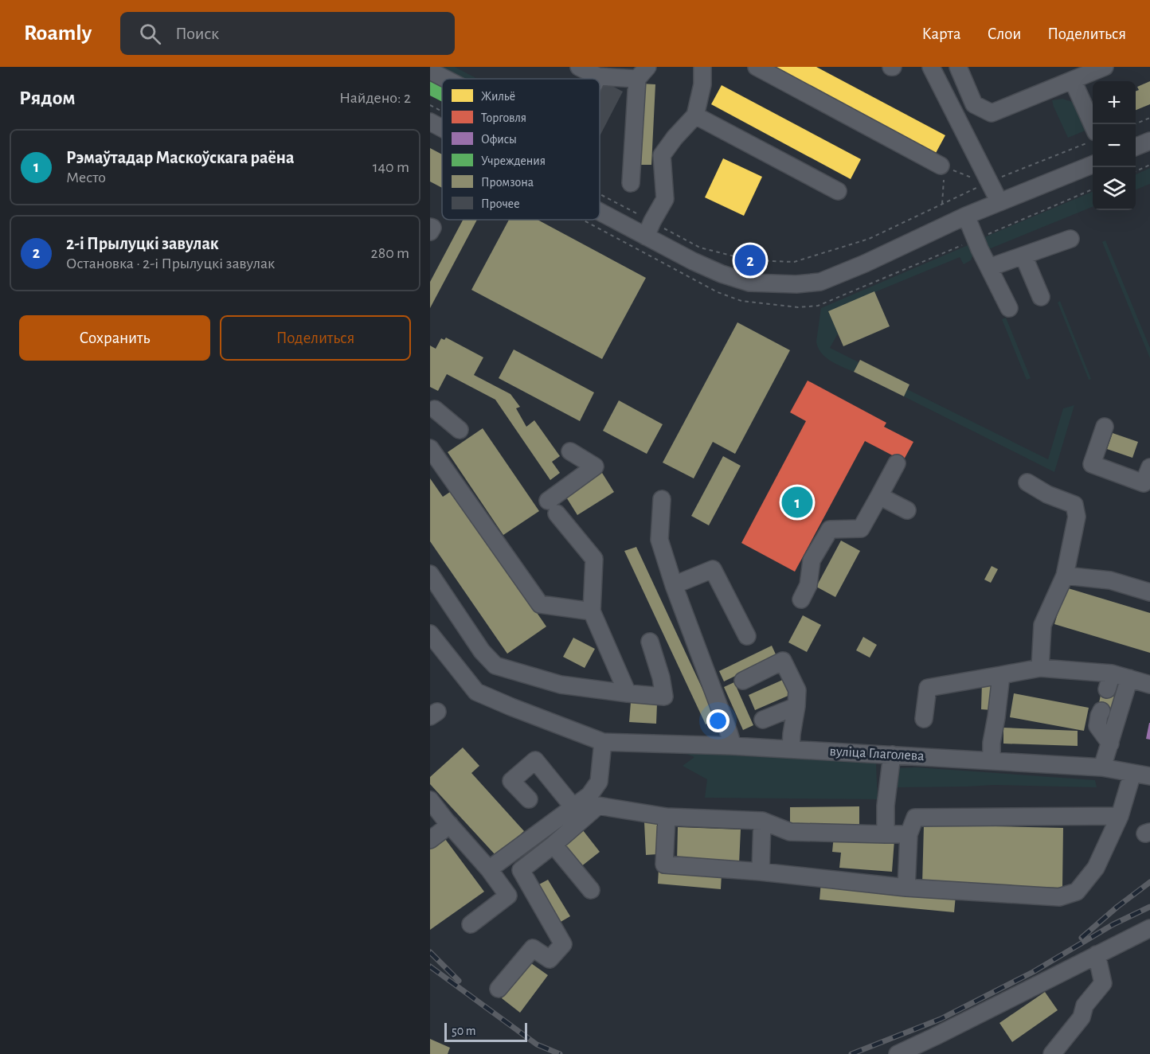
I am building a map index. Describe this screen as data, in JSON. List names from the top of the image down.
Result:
{
  "streets": {
    "street": ["вуліца Глаголева"]
  },
  "legend": [
    "Жильё",
    "Торговля",
    "Офисы",
    "Учреждения",
    "Промзона",
    "Прочее"
  ],
  "scale_bar": "50 m",
  "page": {
    "header": "Roamly",
    "search": "Поиск",
    "nav": ["Карта", "Слои", "Поделиться"],
    "heading": ["Рядом", "Найдено: 2"],
    "map_buttons": ["+", "−"],
    "list": [
      {
        "mark": "1",
        "name": "Рэмаўтадар Маскоўскага раёна",
        "note": "Место",
        "value": "140 m"
      },
      {
        "mark": "2",
        "name": "2-і Прылуцкі завулак",
        "note": "Остановка · 2-і Прылуцкі завулак",
        "value": "280 m"
      }
    ],
    "pins": ["2", "1"],
    "buttons": ["Сохранить", "Поделиться"],
    "scale": "50 m"
  }
}
